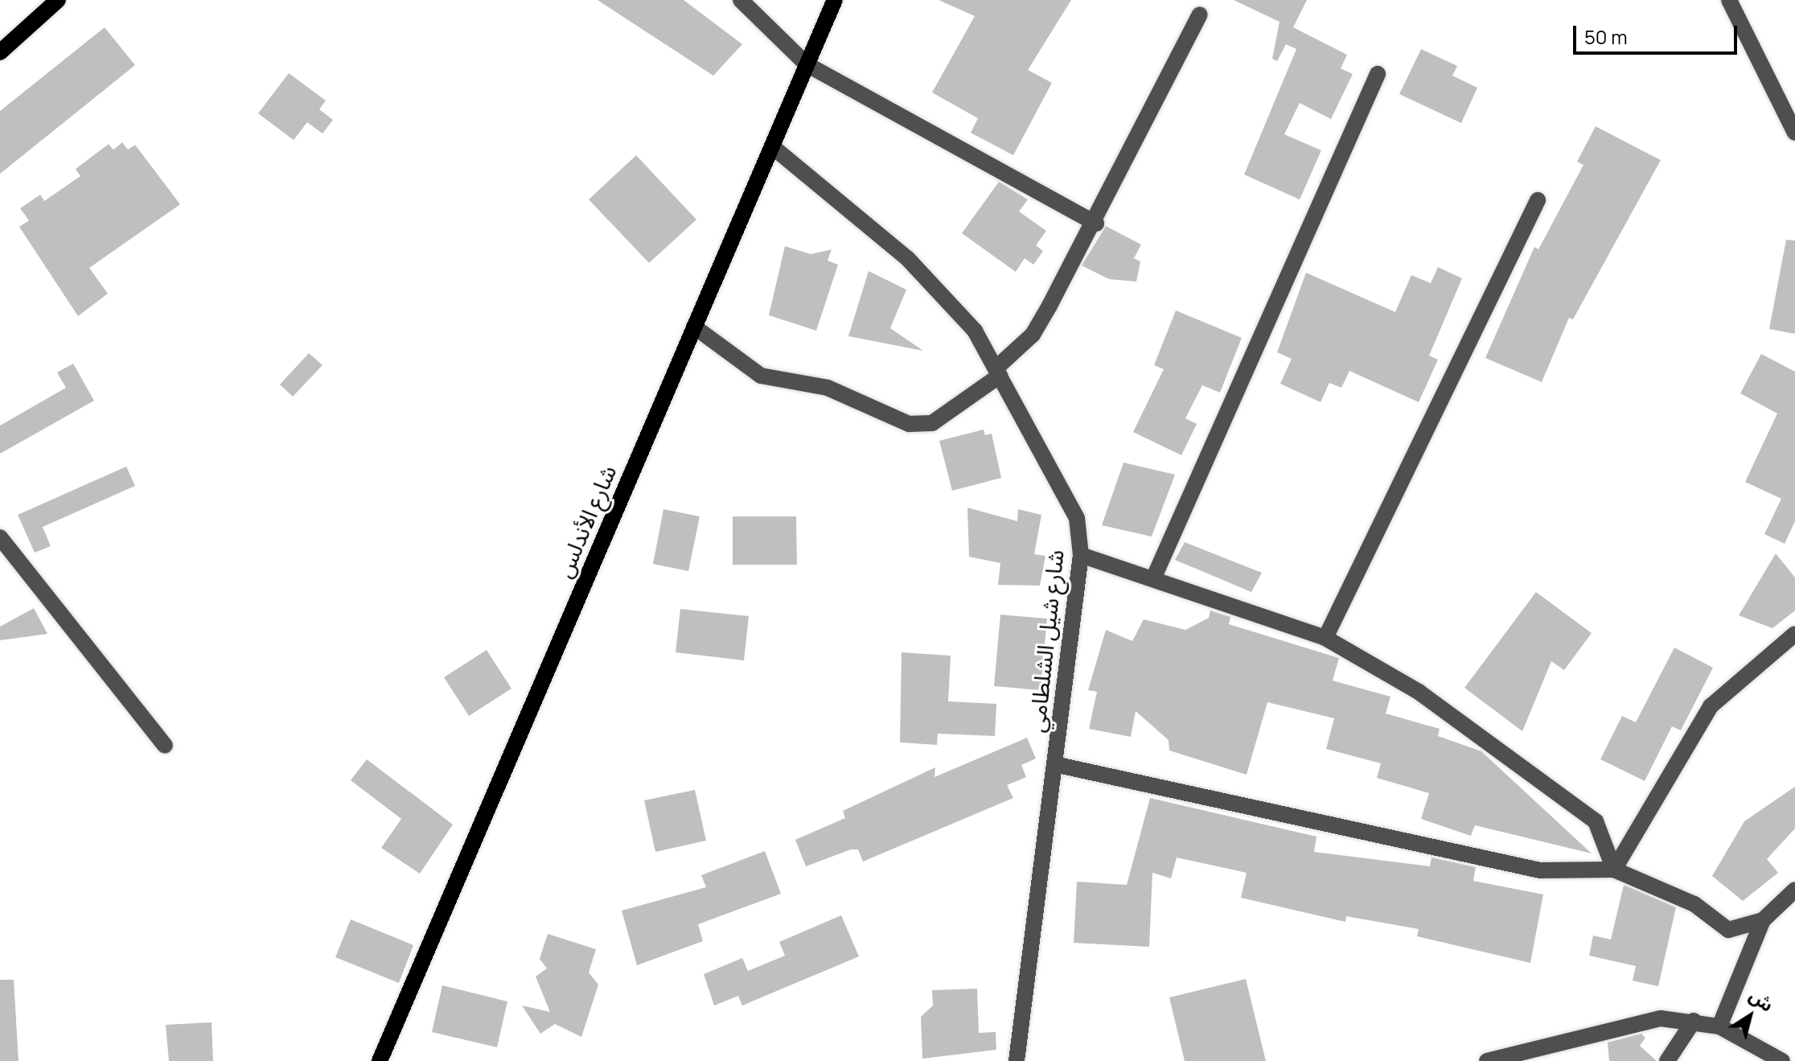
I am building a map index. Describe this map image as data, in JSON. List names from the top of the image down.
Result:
{
  "streets": {
    "main road": ["شارع الأندلس"],
    "street": ["شارع شيل الشلطامي"]
  },
  "crossings": [
    ["شارع الأندلس", "شارع شيل الشلطامي"]
  ],
  "scale_bar": "50 m",
  "north": "top right"
}
